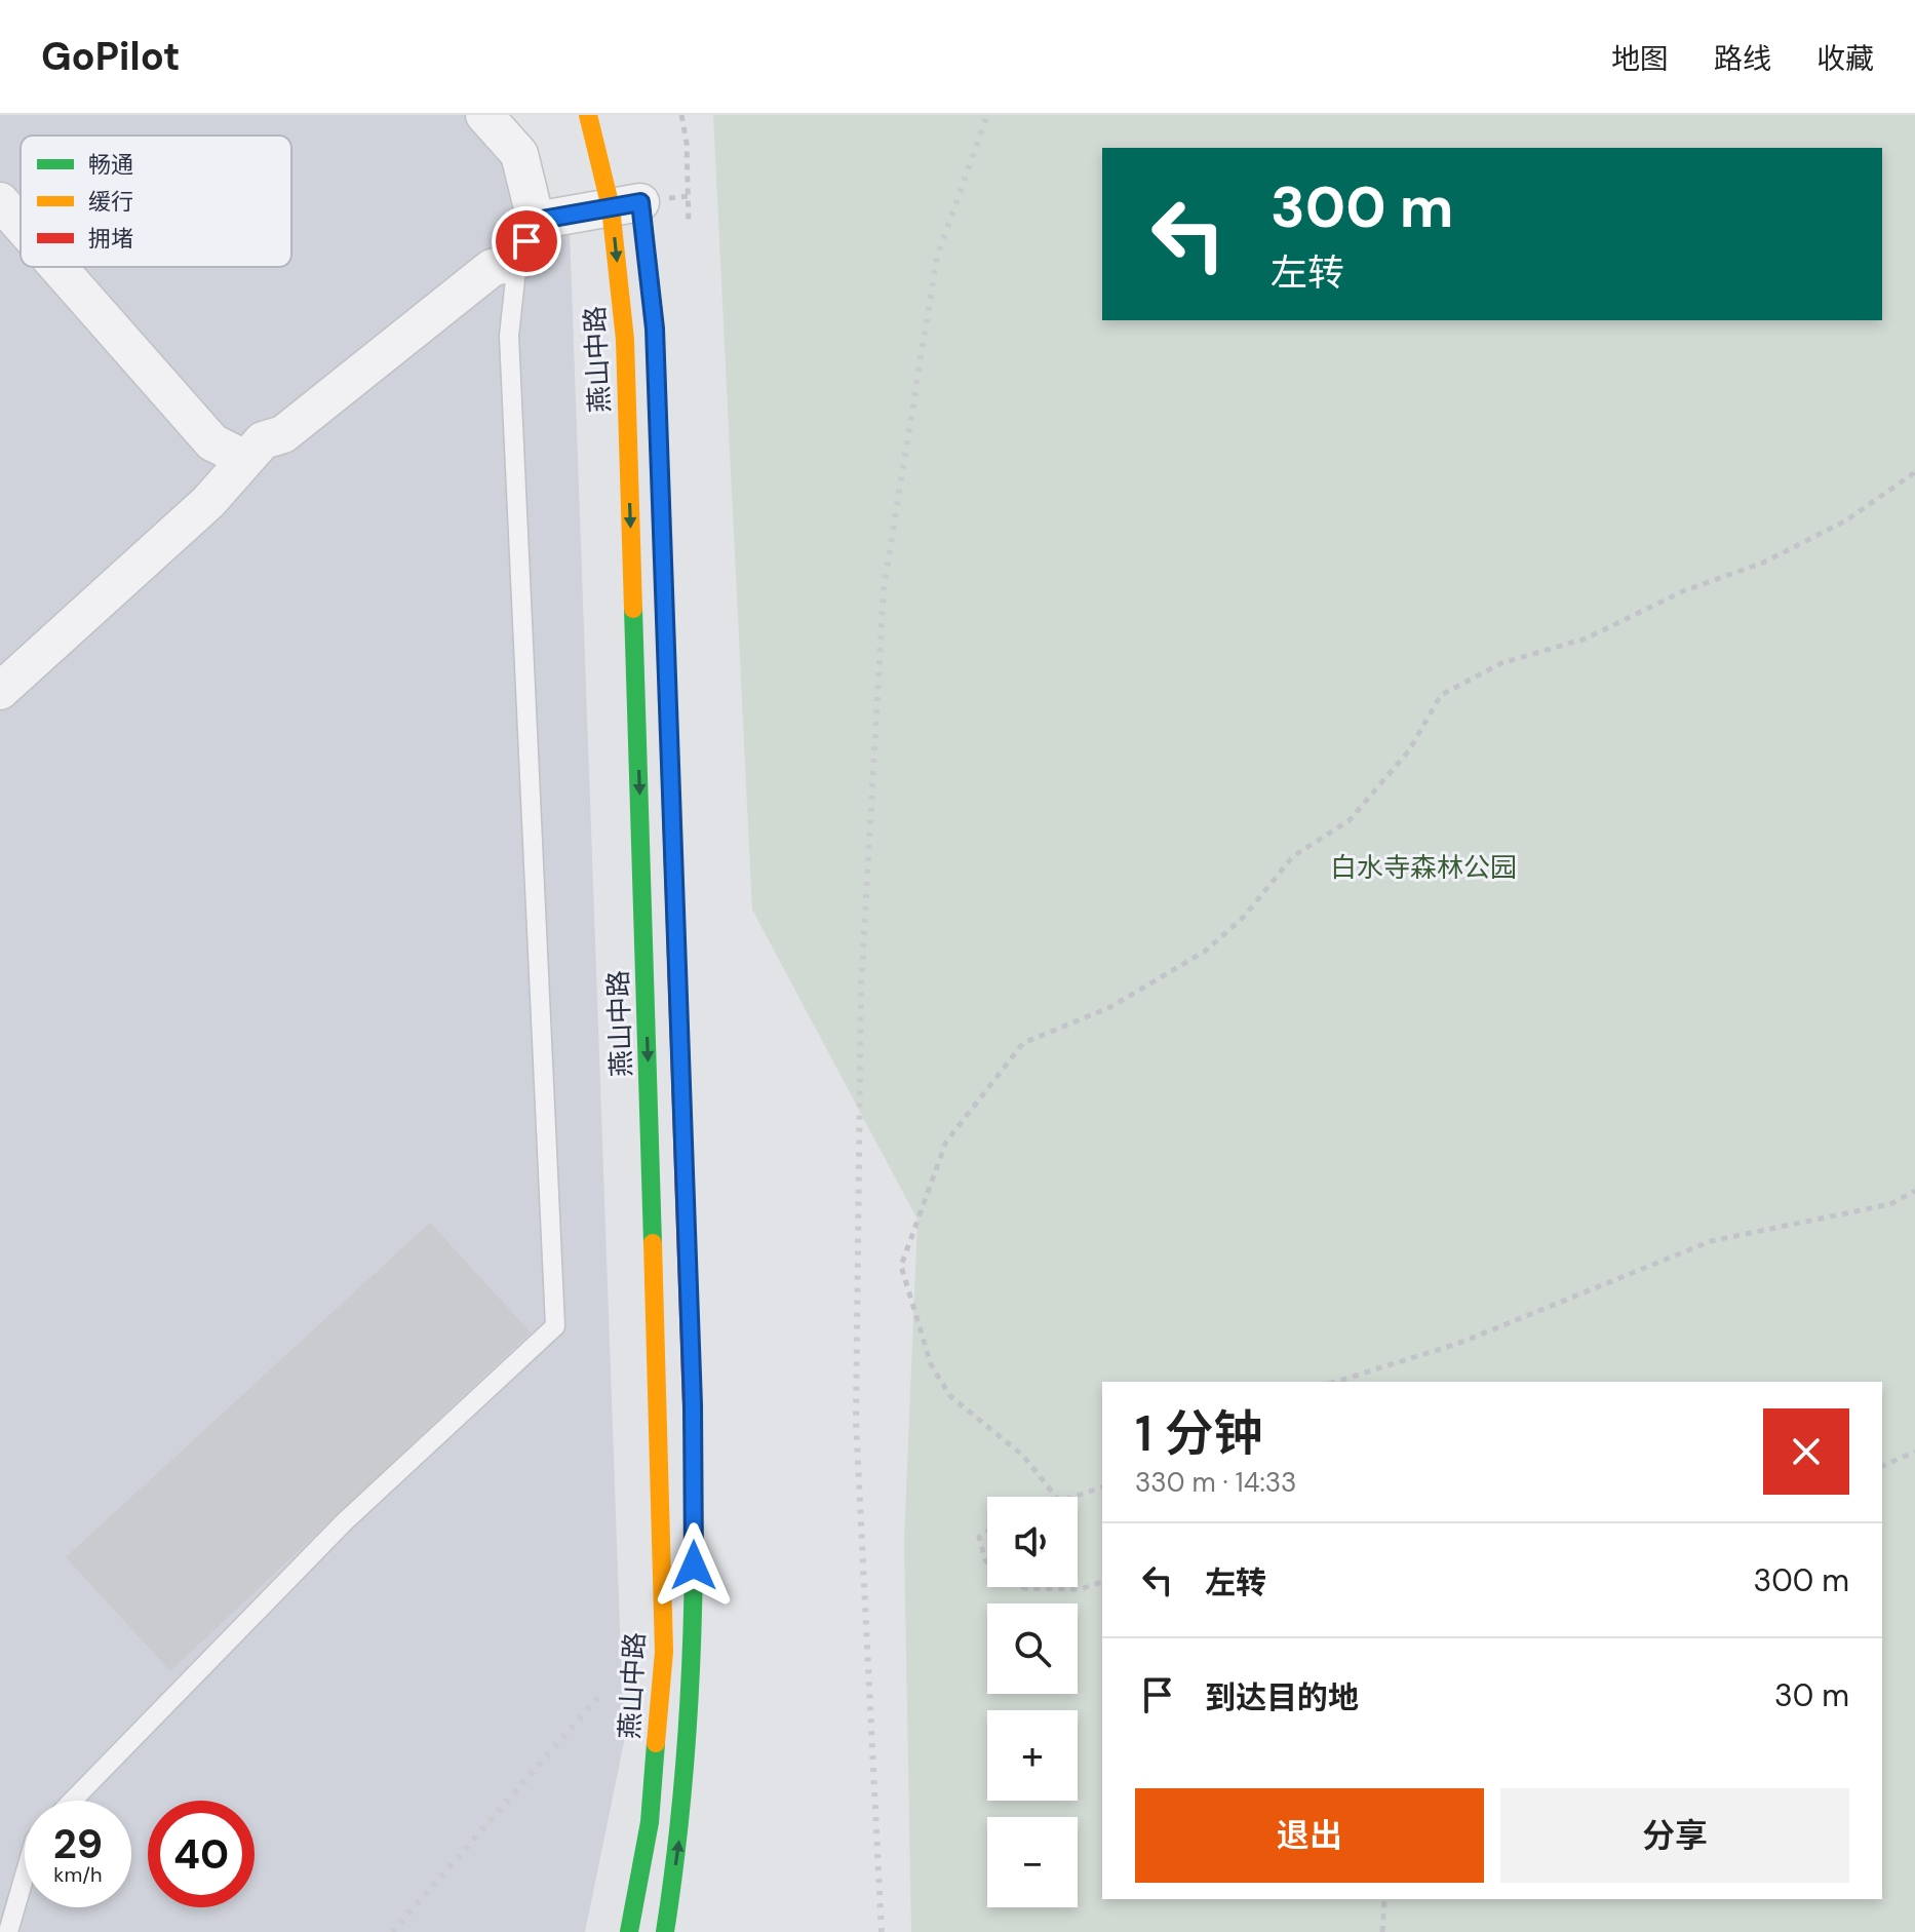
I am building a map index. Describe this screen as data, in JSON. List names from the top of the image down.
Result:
{
  "streets": {
    "street": ["燕山中路"]
  },
  "parks": ["白水寺森林公园"],
  "legend": ["畅通", "缓行", "拥堵"],
  "page": {
    "header": "GoPilot",
    "nav": ["地图", "路线", "收藏"],
    "turn": ["300 m", "左转"],
    "heading": ["1 分钟", "330 m · 14:33"],
    "map_buttons": ["+", "−"],
    "list": [
      {
        "name": "左转",
        "value": "300 m"
      },
      {
        "name": "到达目的地",
        "value": "30 m"
      }
    ],
    "buttons": ["退出", "分享"],
    "speed": "29 km/h",
    "limit": "40"
  }
}
